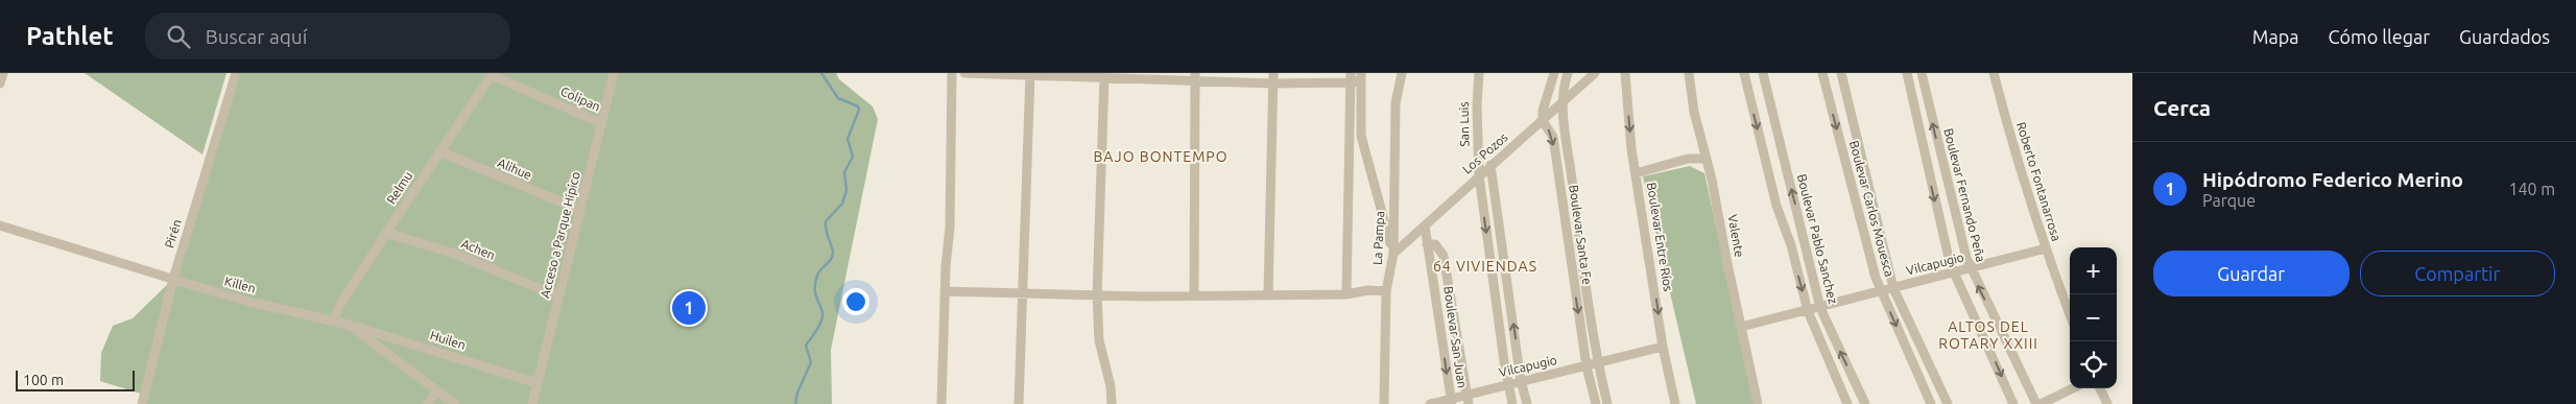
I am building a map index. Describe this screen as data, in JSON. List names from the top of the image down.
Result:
{
  "streets": {
    "street": [
      "Colipan",
      "San Luis",
      "Los Pozos",
      "Alihue",
      "Roberto Fontanarrosa",
      "Relmu",
      "Boulevar Fernando Peña",
      "Boulevar Carlos Mouesca",
      "Pirén",
      "Acceso a Parque Hípico",
      "Boulevar Santa Fe",
      "Valente",
      "Boulevar Entre Ríos",
      "La Pampa",
      "Boulevar Pablo Sanchez",
      "Achen",
      "Vilcapugio",
      "Killen",
      "Boulevar San Juan",
      "Huilen"
    ]
  },
  "crossings": [
    ["Colipan", "Relmu"],
    ["Colipan", "Acceso a Parque Hípico"],
    ["San Luis", "Los Pozos"],
    ["San Luis", "Vilcapugio"],
    ["Los Pozos", "Boulevar Santa Fe"],
    ["Los Pozos", "La Pampa"],
    ["Los Pozos", "Boulevar San Juan"],
    ["Alihue", "Relmu"],
    ["Alihue", "Acceso a Parque Hípico"],
    ["Roberto Fontanarrosa", "Vilcapugio"],
    ["Relmu", "Achen"],
    ["Relmu", "Killen"],
    ["Boulevar Fernando Peña", "Vilcapugio"],
    ["Boulevar Carlos Mouesca", "Vilcapugio"],
    ["Pirén", "Killen"],
    ["Acceso a Parque Hípico", "Achen"],
    ["Acceso a Parque Hípico", "Huilen"],
    ["Boulevar Santa Fe", "Vilcapugio"],
    ["Valente", "Vilcapugio"],
    ["Boulevar Entre Ríos", "Vilcapugio"],
    ["Boulevar Pablo Sanchez", "Vilcapugio"],
    ["Vilcapugio", "Boulevar San Juan"],
    ["Killen", "Huilen"]
  ],
  "one_way": ["Boulevar Entre Ríos"],
  "districts": ["BAJO BONTEMPO", "64 VIVIENDAS", "ALTOS DEL ROTARY XXIII"],
  "scale_bar": "100 m",
  "page": {
    "header": "Pathlet",
    "search": "Buscar aquí",
    "nav": ["Mapa", "Cómo llegar", "Guardados"],
    "heading": "Cerca",
    "list": [
      {
        "mark": "1",
        "name": "Hipódromo Federico Merino",
        "note": "Parque",
        "value": "140 m"
      }
    ],
    "buttons": ["Guardar", "Compartir"],
    "map_buttons": ["+", "−"],
    "pins": "1",
    "scale": "100 m"
  }
}
